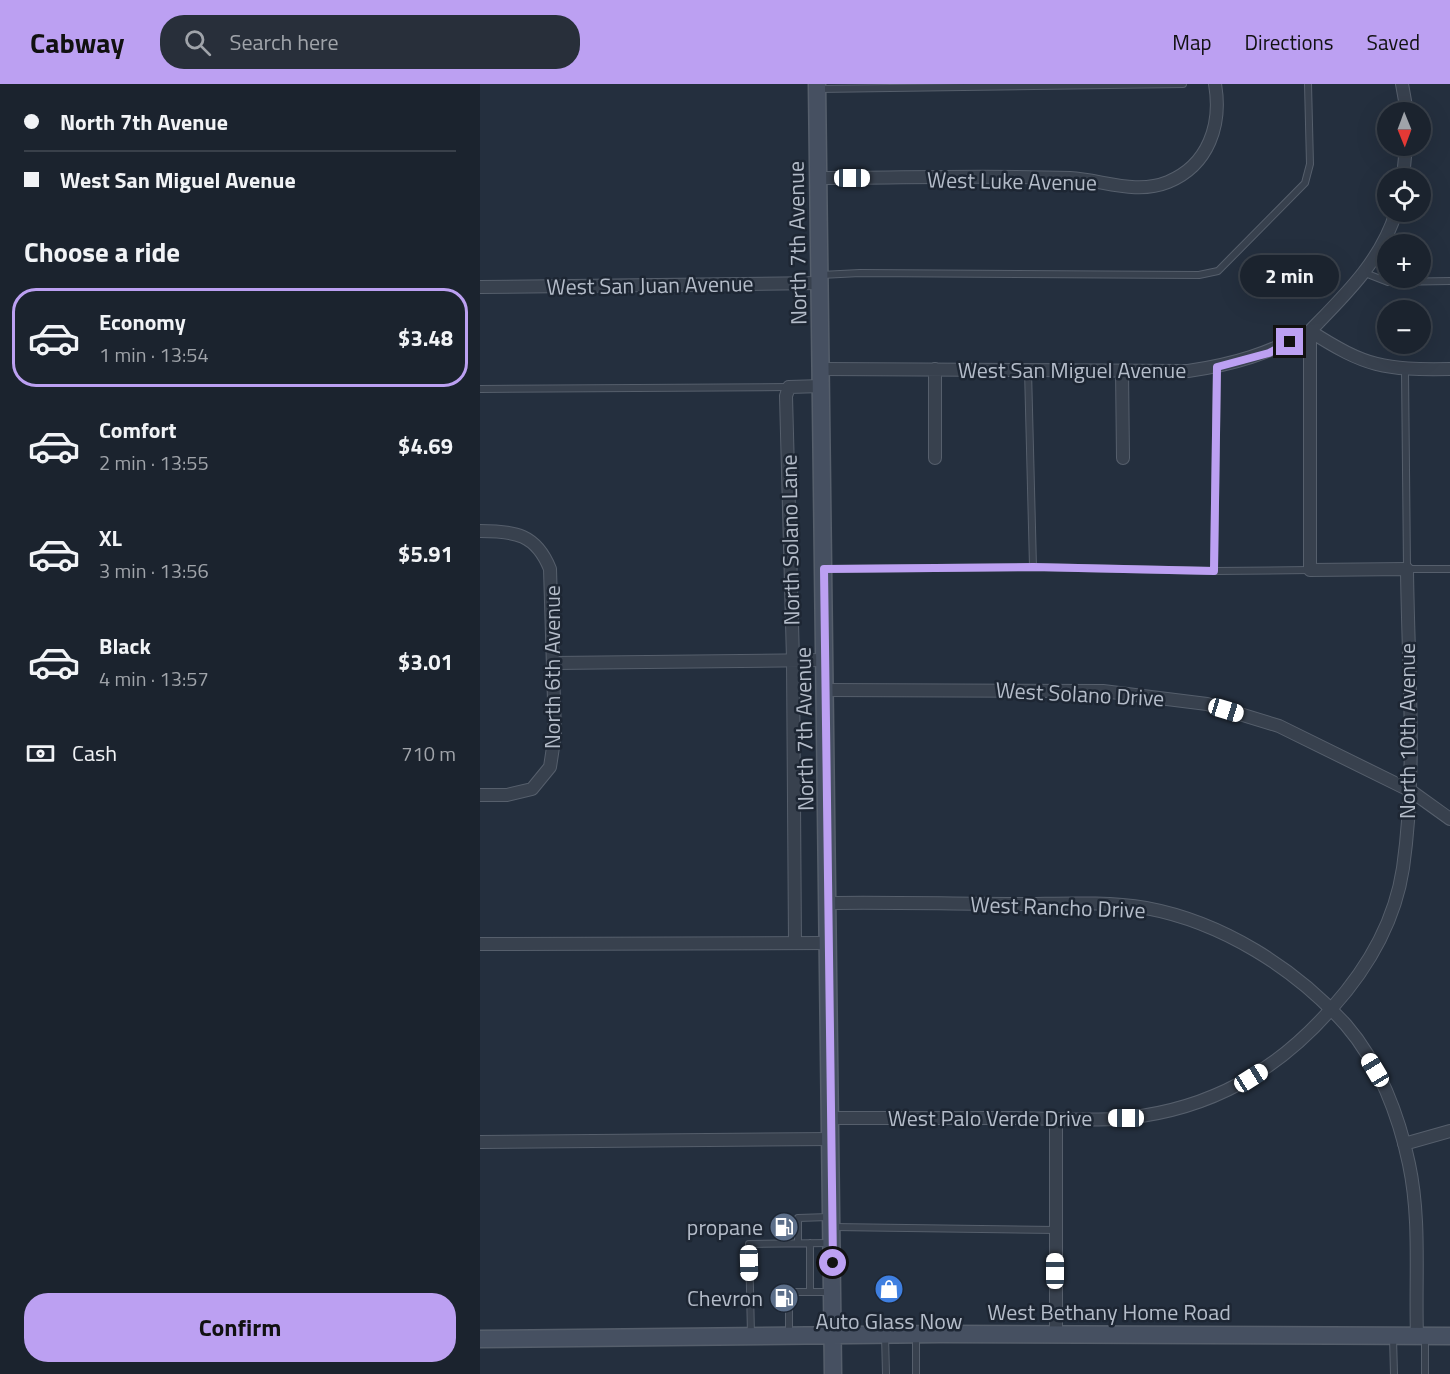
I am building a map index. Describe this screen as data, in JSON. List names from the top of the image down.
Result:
{
  "streets": {
    "main road": ["North 7th Avenue", "West Bethany Home Road"],
    "street": [
      "West Luke Avenue",
      "West San Juan Avenue",
      "West San Miguel Avenue",
      "North Solano Lane",
      "North 6th Avenue",
      "West Solano Drive",
      "North 10th Avenue",
      "West Rancho Drive",
      "West Palo Verde Drive"
    ]
  },
  "crossings": [
    ["West Luke Avenue", "North 7th Avenue"],
    ["North 7th Avenue", "West San Juan Avenue"],
    ["North 7th Avenue", "West San Miguel Avenue"],
    ["North 7th Avenue", "West Solano Drive"],
    ["North 7th Avenue", "West Rancho Drive"],
    ["North 7th Avenue", "West Palo Verde Drive"],
    ["North 7th Avenue", "West Bethany Home Road"],
    ["West Solano Drive", "North 10th Avenue"],
    ["North 10th Avenue", "West Rancho Drive"],
    ["North 10th Avenue", "West Palo Verde Drive"],
    ["West Rancho Drive", "West Palo Verde Drive"]
  ],
  "places": {
    "fuel station": ["propane", "Chevron"],
    "shop": ["Auto Glass Now"]
  },
  "north": "bottom",
  "page": {
    "header": "Cabway",
    "search": "Search here",
    "nav": ["Map", "Directions", "Saved"],
    "banner": ["North 7th Avenue", "West San Miguel Avenue"],
    "map_buttons": ["+", "−"],
    "heading": "Choose a ride",
    "bubble": "2 min",
    "list": [
      {
        "name": "Economy",
        "note": "1 min · 13:54",
        "value": "$3.48"
      },
      {
        "name": "Comfort",
        "note": "2 min · 13:55",
        "value": "$4.69"
      },
      {
        "name": "XL",
        "note": "3 min · 13:56",
        "value": "$5.91"
      },
      {
        "name": "Black",
        "note": "4 min · 13:57",
        "value": "$3.01"
      }
    ],
    "pay": ["Cash", "710 m"],
    "buttons": "Confirm"
  }
}
